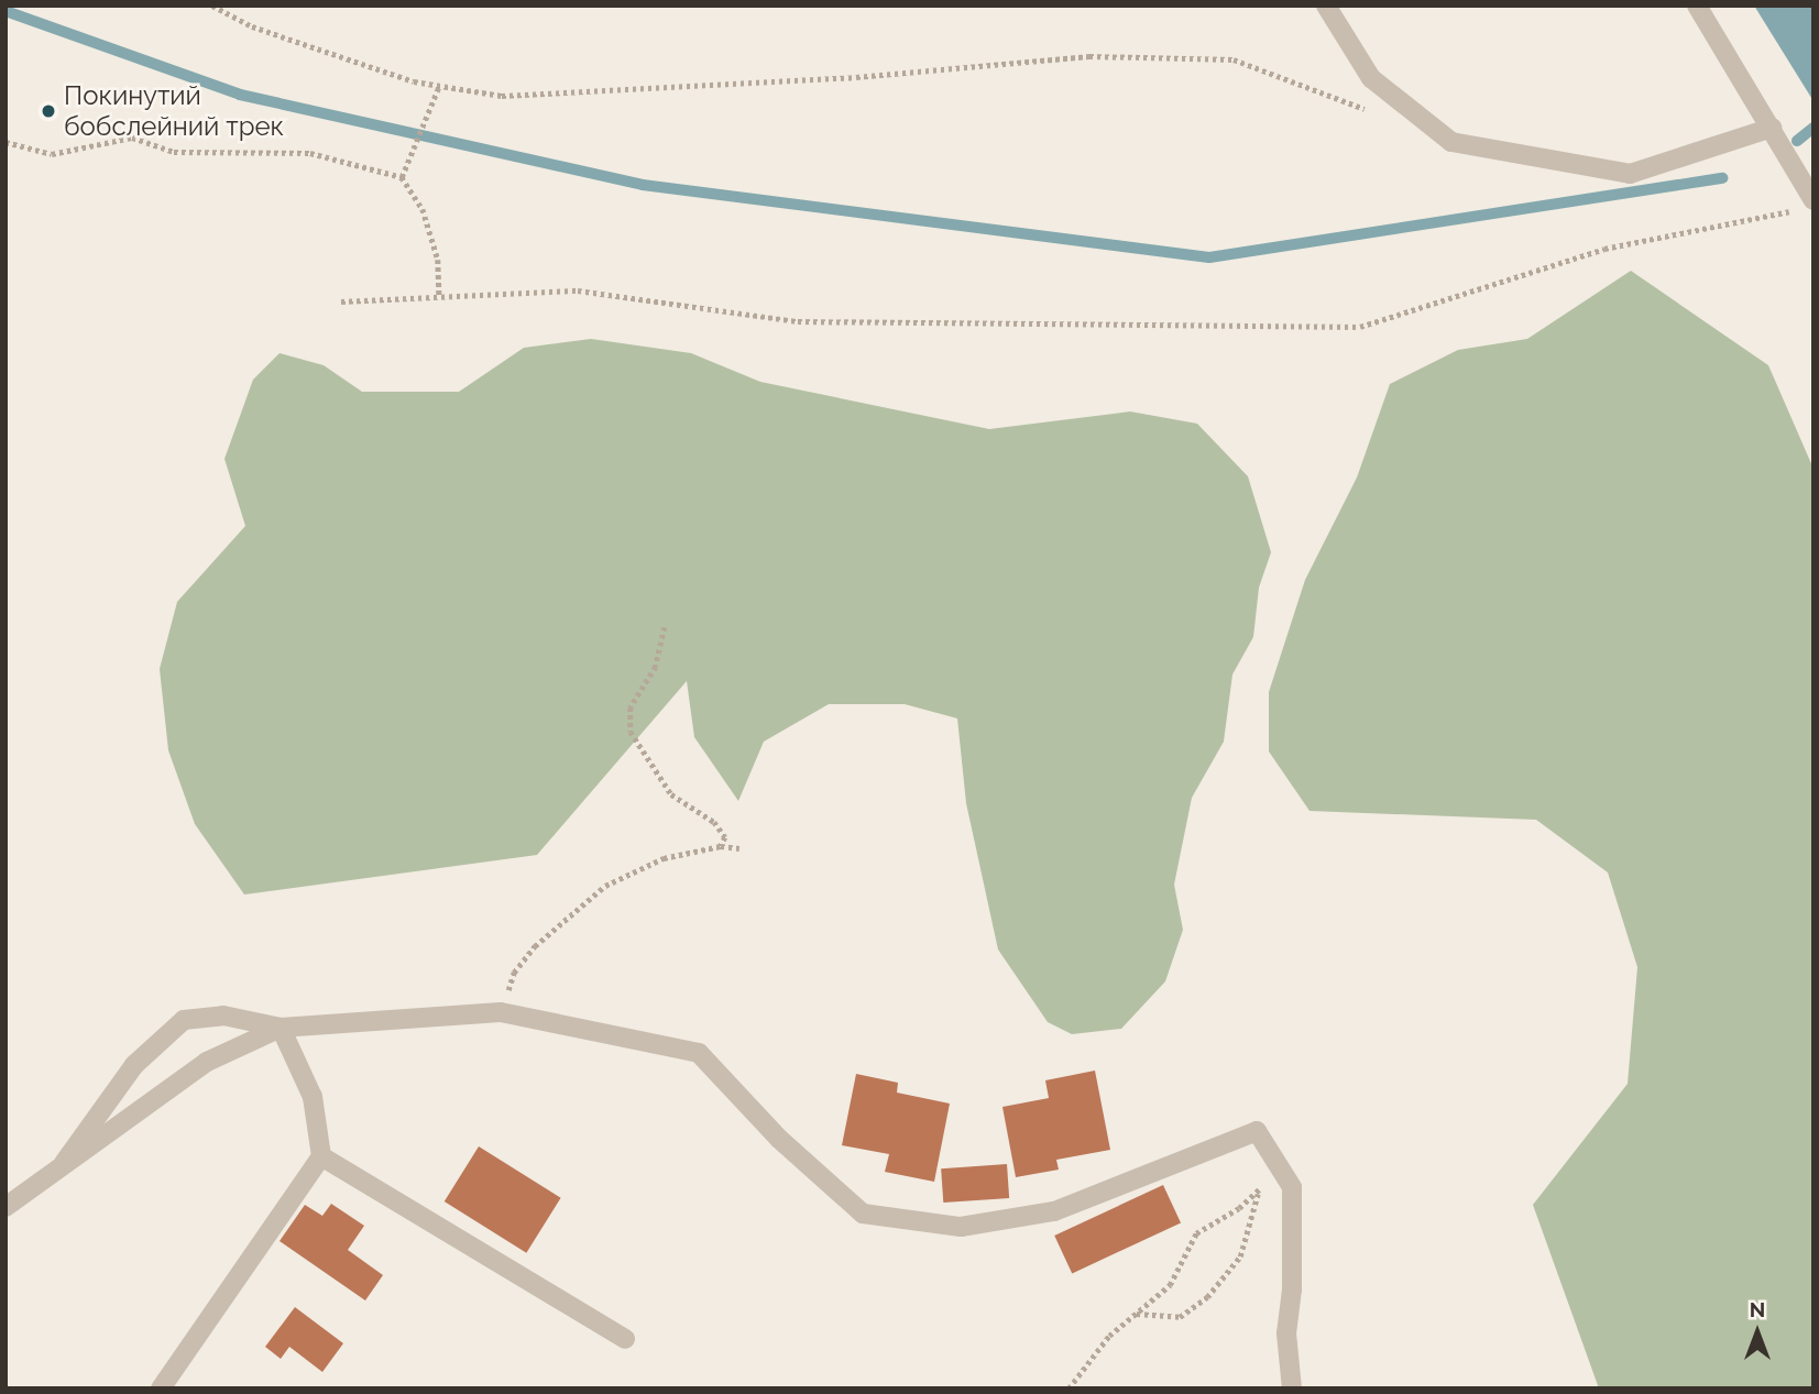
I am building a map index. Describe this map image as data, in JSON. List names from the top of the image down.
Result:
{
  "places": ["Покинутий бобслейний трек"],
  "north": "top"
}
